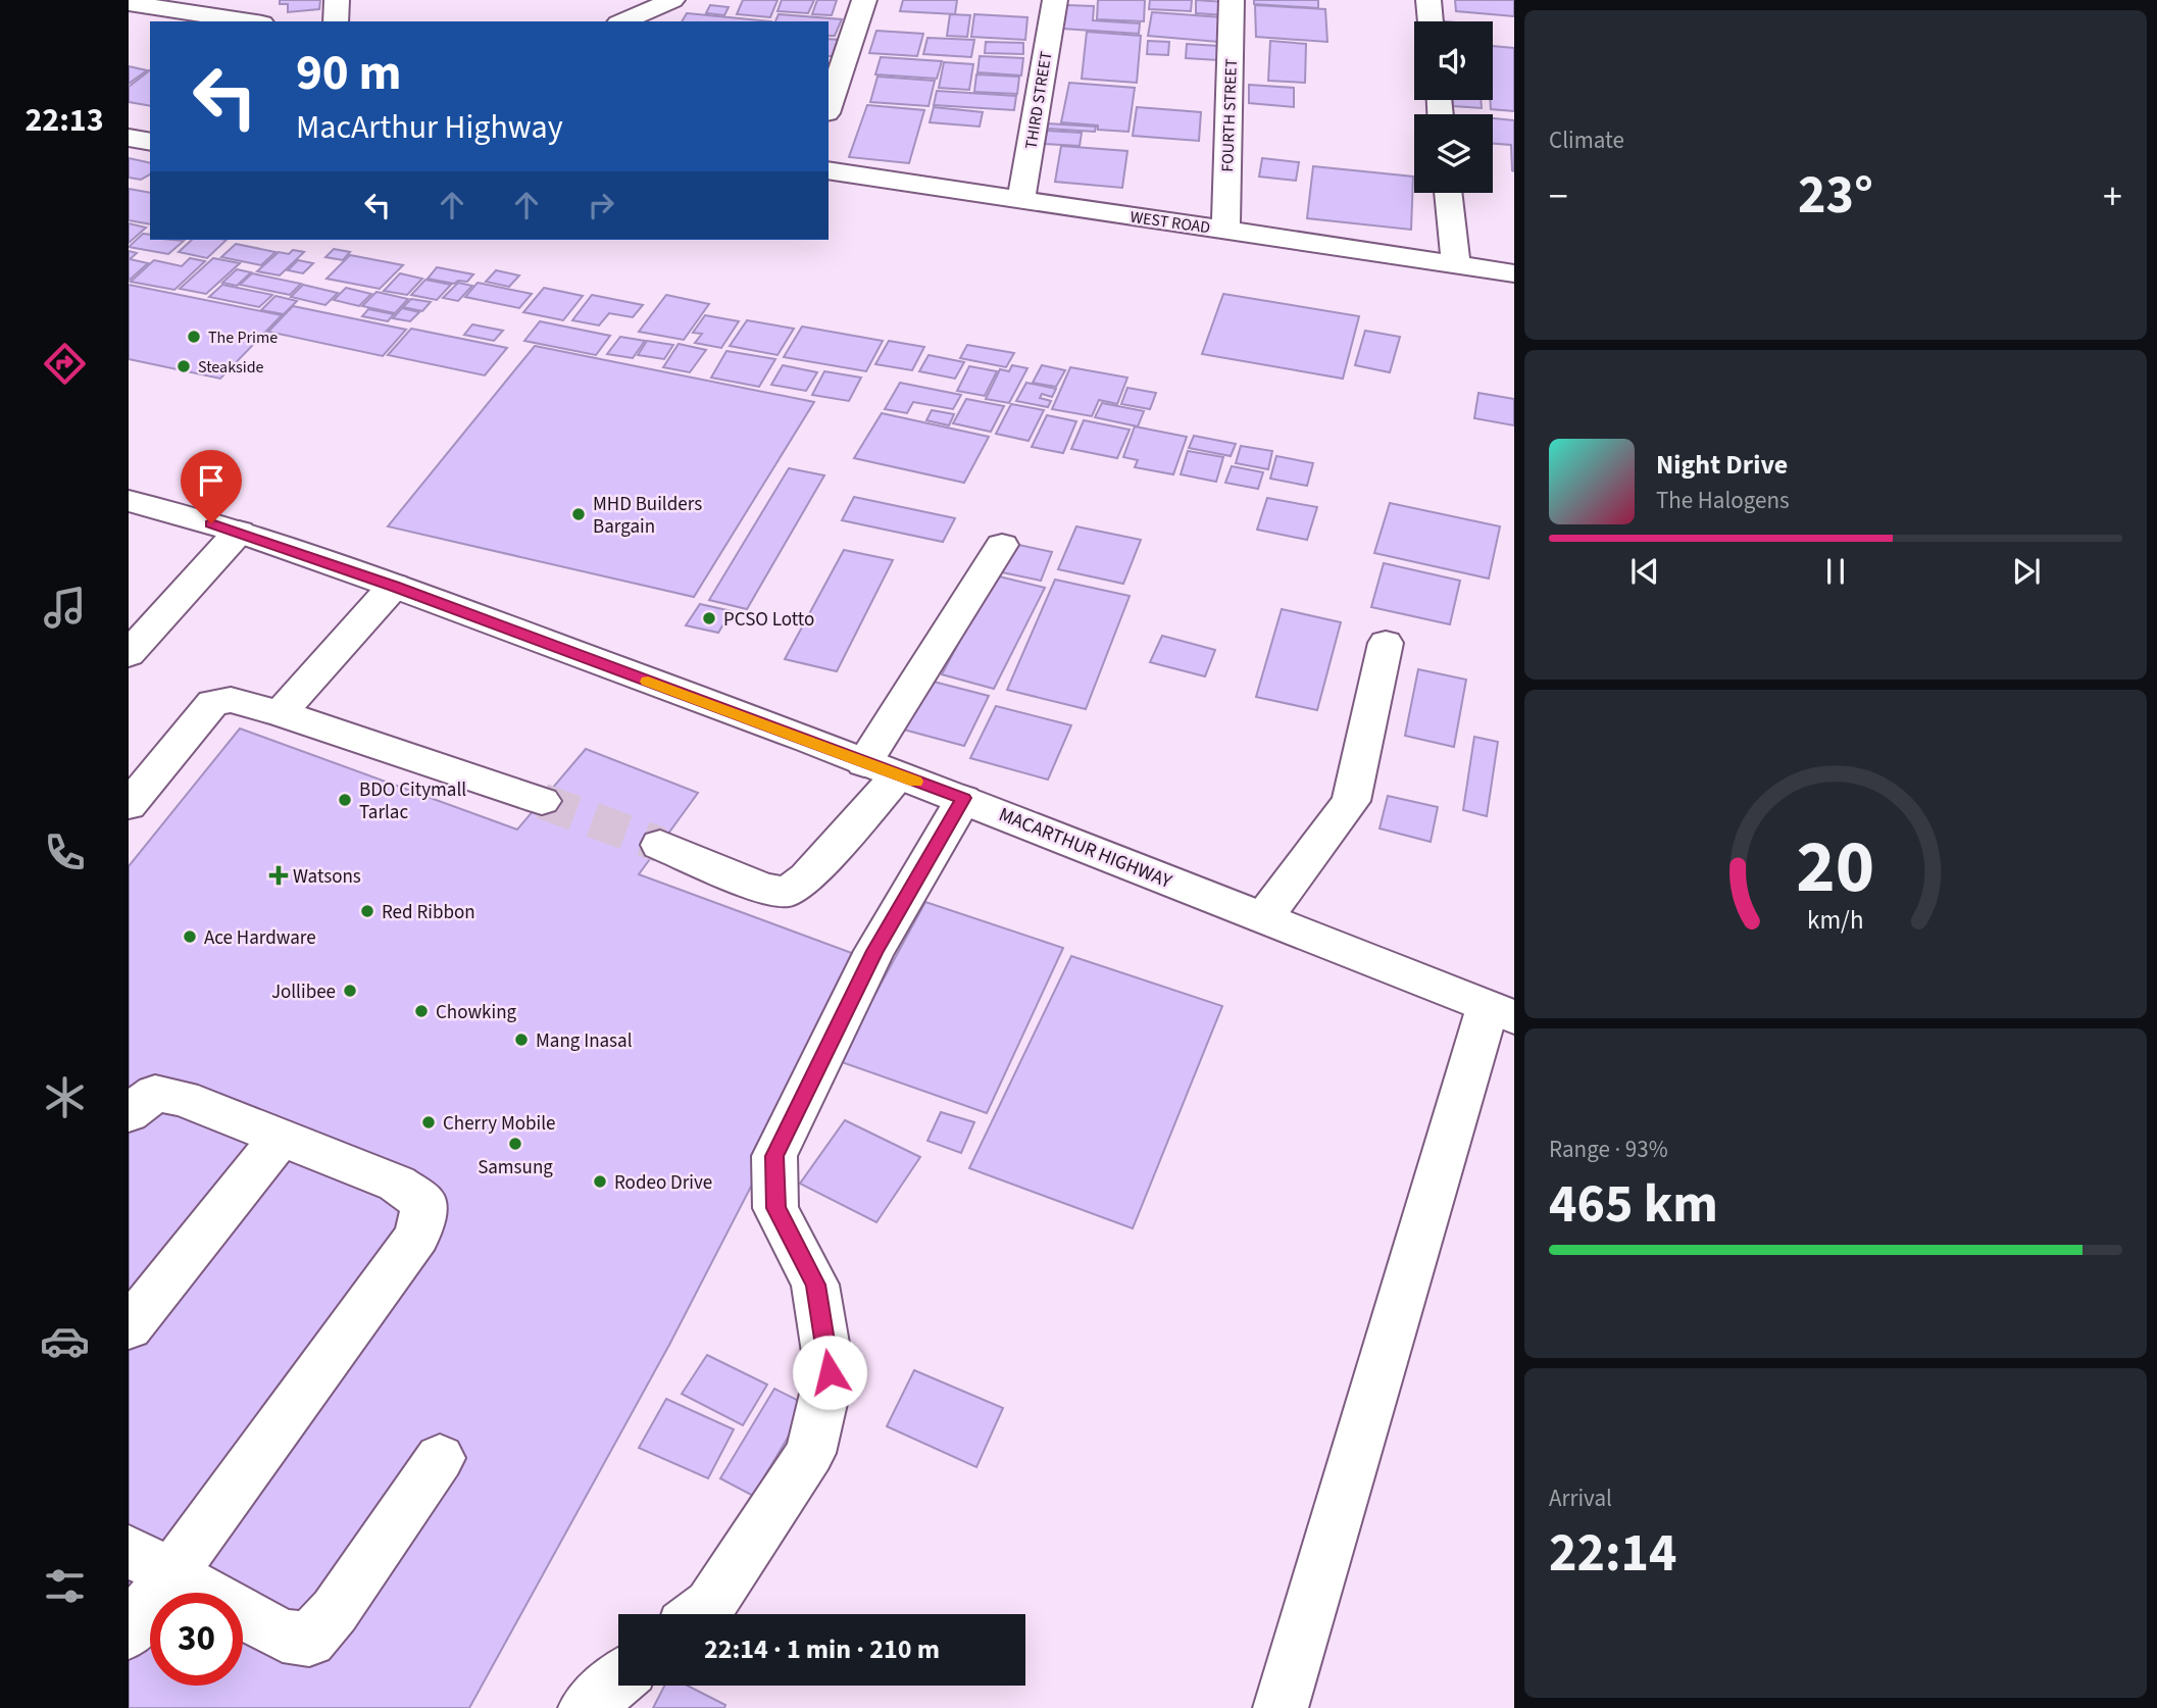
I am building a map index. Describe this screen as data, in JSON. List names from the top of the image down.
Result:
{
  "streets": {
    "main road": [
      "THIRD STREET",
      "FOURTH STREET",
      "WEST ROAD",
      "MACARTHUR HIGHWAY"
    ]
  },
  "crossings": [
    ["THIRD STREET", "WEST ROAD"],
    ["FOURTH STREET", "WEST ROAD"]
  ],
  "places": {
    "other": [
      "The Prime",
      "Steakside",
      "MHD Builders Bargain",
      "PCSO Lotto",
      "BDO Citymall Tarlac",
      "Red Ribbon",
      "Ace Hardware",
      "Jollibee",
      "Chowking",
      "Mang Inasal",
      "Cherry Mobile",
      "Samsung",
      "Rodeo Drive"
    ],
    "health": ["Watsons"]
  },
  "page": {
    "tabs": "22:13",
    "tile": [
      "Climate",
      ["Range · 93%", "465 km"],
      ["Arrival", "22:14"]
    ],
    "turn": ["90 m", "MacArthur Highway"],
    "heat": ["−", "23°", "+"],
    "song": ["Night Drive", "The Halogens"],
    "limit": "30",
    "trip": "22:14 · 1 min · 210 m",
    "gauge": ["20", "km/h"]
  }
}
